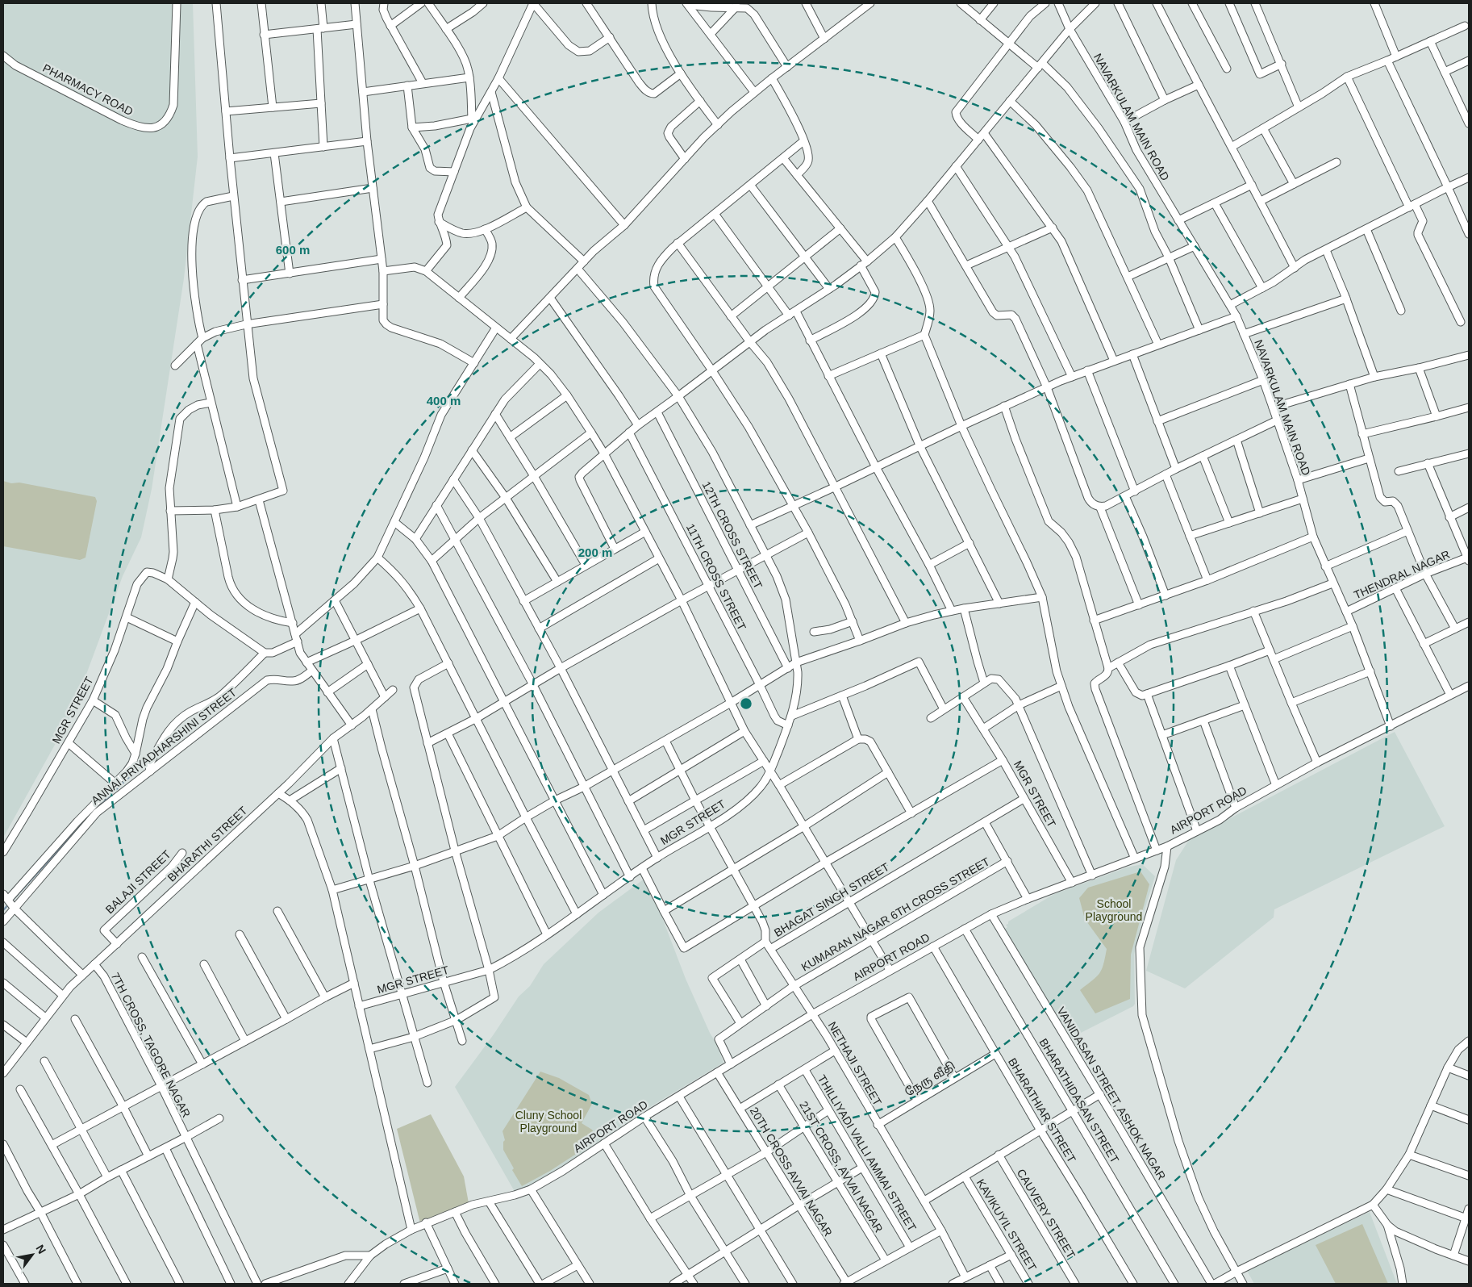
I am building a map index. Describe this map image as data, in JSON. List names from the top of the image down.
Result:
{
  "streets": {
    "street": [
      "PHARMACY ROAD",
      "NAVARKULAM MAIN ROAD",
      "12TH CROSS STREET",
      "THENDRAL NAGAR",
      "11TH CROSS STREET",
      "MGR STREET",
      "ANNAI PRIYADHARSHINI STREET",
      "AIRPORT ROAD",
      "BHARATHI STREET",
      "BALAJI STREET",
      "BHAGAT SINGH STREET",
      "KUMARAN NAGAR 6TH CROSS STREET",
      "7TH CROSS, TAGORE NAGAR",
      "NETHAJI STREET",
      "நேரு வீதி",
      "VANIDASAN STREET, ASHOK NAGAR",
      "BHARATHIDASAN STREET",
      "BHARATHIAR STREET",
      "THILLIYADI VALLI AMMAI STREET",
      "21ST CROSS, AVVAI NAGAR",
      "20TH CROSS AVVAI NAGAR",
      "CAUVERY STREET",
      "KAVIKUYIL STREET"
    ]
  },
  "crossings": [
    ["NAVARKULAM MAIN ROAD", "THENDRAL NAGAR"],
    ["NAVARKULAM MAIN ROAD", "AIRPORT ROAD"],
    ["11TH CROSS STREET", "MGR STREET"],
    ["MGR STREET", "AIRPORT ROAD"],
    ["MGR STREET", "BHAGAT SINGH STREET"],
    ["AIRPORT ROAD", "BHAGAT SINGH STREET"],
    ["AIRPORT ROAD", "NETHAJI STREET"],
    ["AIRPORT ROAD", "VANIDASAN STREET, ASHOK NAGAR"],
    ["AIRPORT ROAD", "BHARATHIDASAN STREET"],
    ["AIRPORT ROAD", "BHARATHIAR STREET"],
    ["AIRPORT ROAD", "20TH CROSS AVVAI NAGAR"],
    ["BHARATHI STREET", "BALAJI STREET"],
    ["BHARATHI STREET", "7TH CROSS, TAGORE NAGAR"],
    ["BHAGAT SINGH STREET", "KUMARAN NAGAR 6TH CROSS STREET"],
    ["BHAGAT SINGH STREET", "NETHAJI STREET"],
    ["NETHAJI STREET", "நேரு வீதி"],
    ["நேரு வீதி", "BHARATHIAR STREET"]
  ],
  "parks": ["School Playground", "Cluny School Playground"],
  "north": "top right",
  "rings": ["600 m", "400 m", "200 m"]
}
